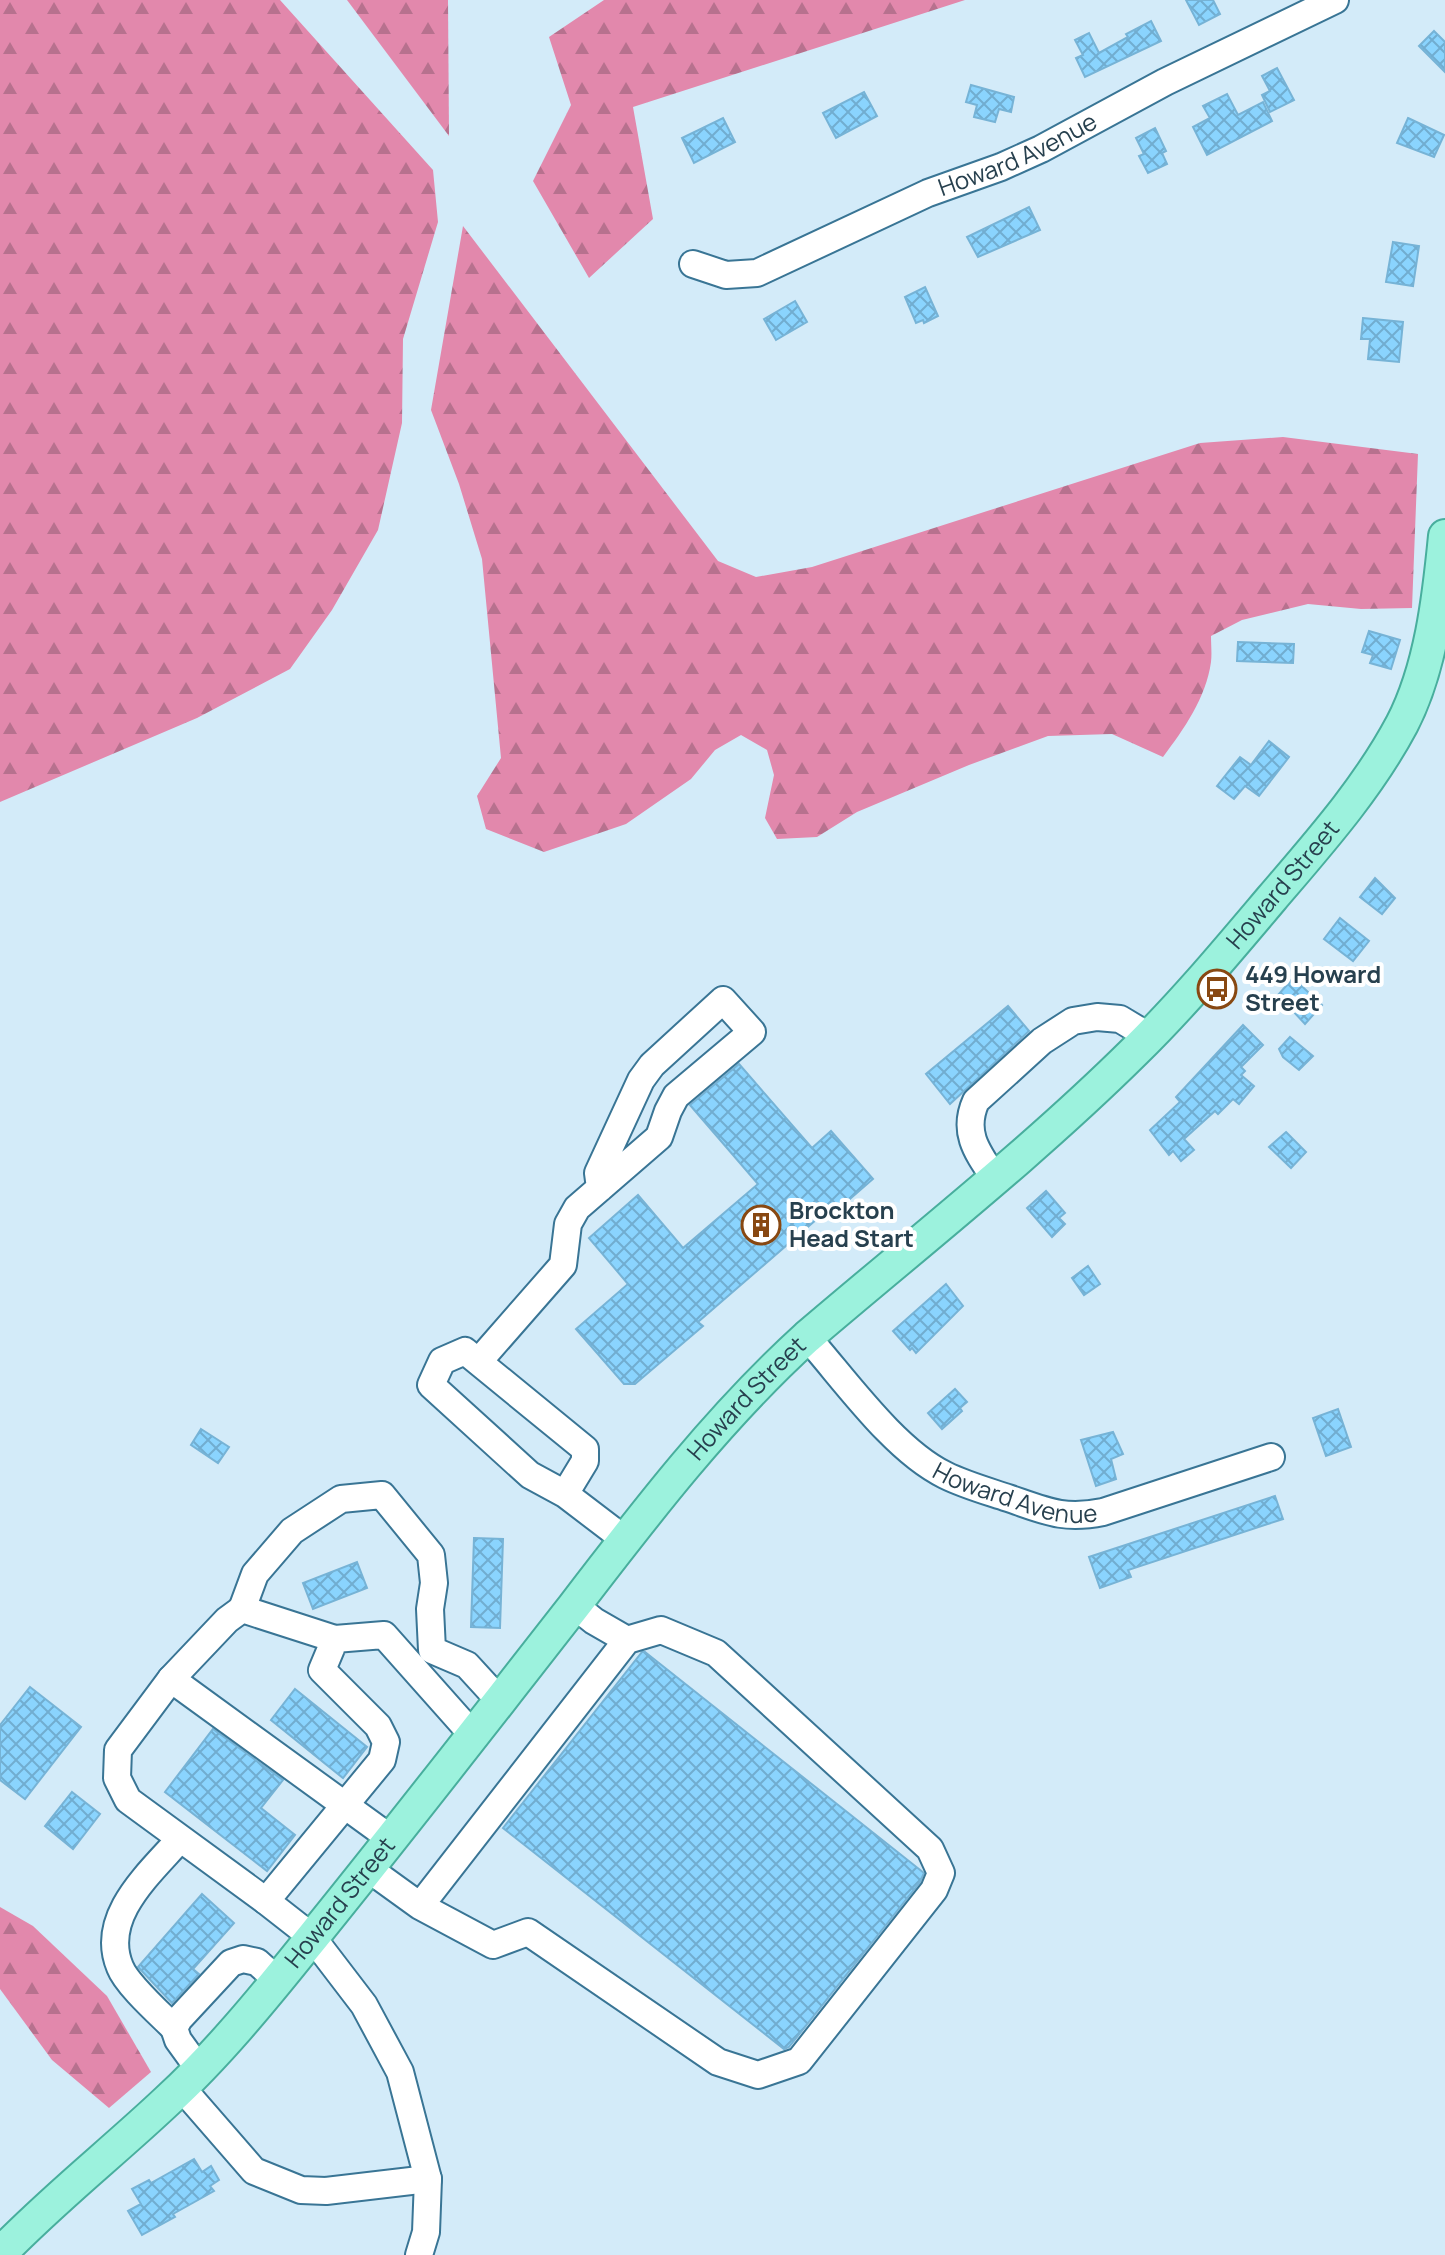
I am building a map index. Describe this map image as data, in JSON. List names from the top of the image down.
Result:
{
  "streets": {
    "main road": ["Howard Street"],
    "street": ["Howard Avenue"]
  },
  "crossings": [
    ["Howard Avenue", "Howard Street"]
  ],
  "places": {
    "bus stop": ["449 Howard Street"],
    "building": ["Brockton Head Start"]
  }
}
